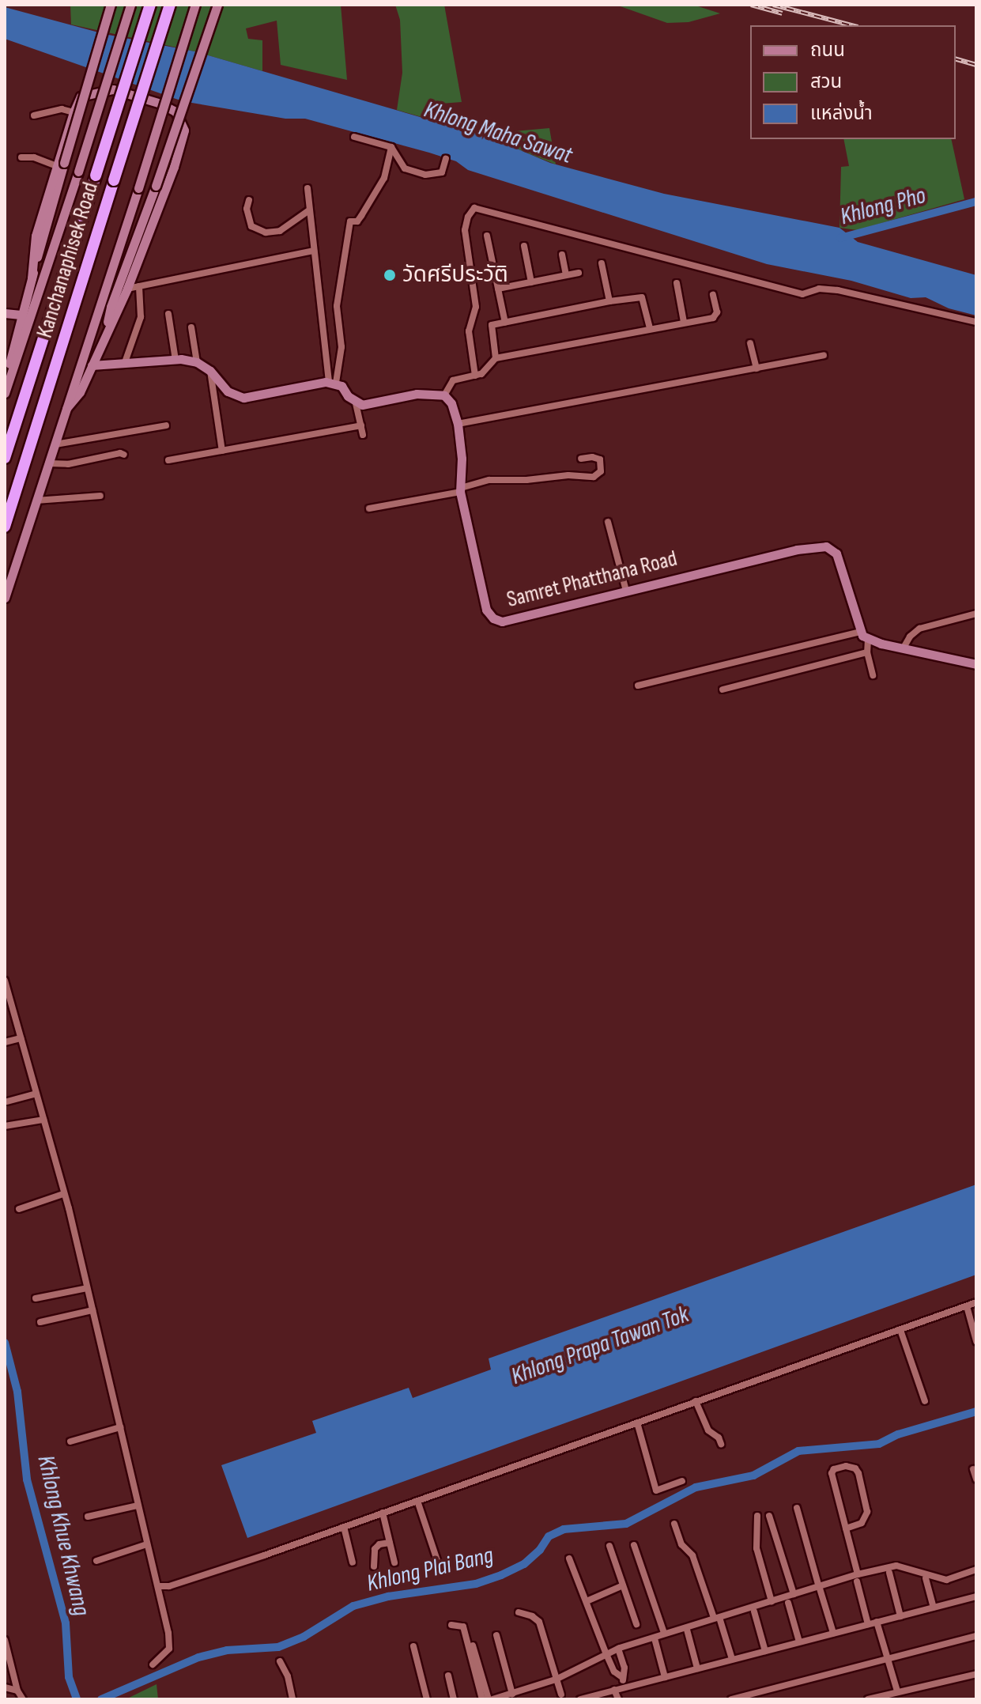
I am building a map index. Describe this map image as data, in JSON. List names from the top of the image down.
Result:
{
  "streets": {
    "highway": ["Kanchanaphisek Road"],
    "main road": ["Samret Phatthana Road"]
  },
  "water": [
    "Khlong Maha Sawat",
    "Khlong Pho",
    "Khlong Prapa Tawan Tok",
    "Khlong Khue Khwang",
    "Khlong Plai Bang"
  ],
  "places": ["วัดศรีประวัติ"],
  "legend": ["ถนน", "สวน", "แหล่งน้ำ"]
}
